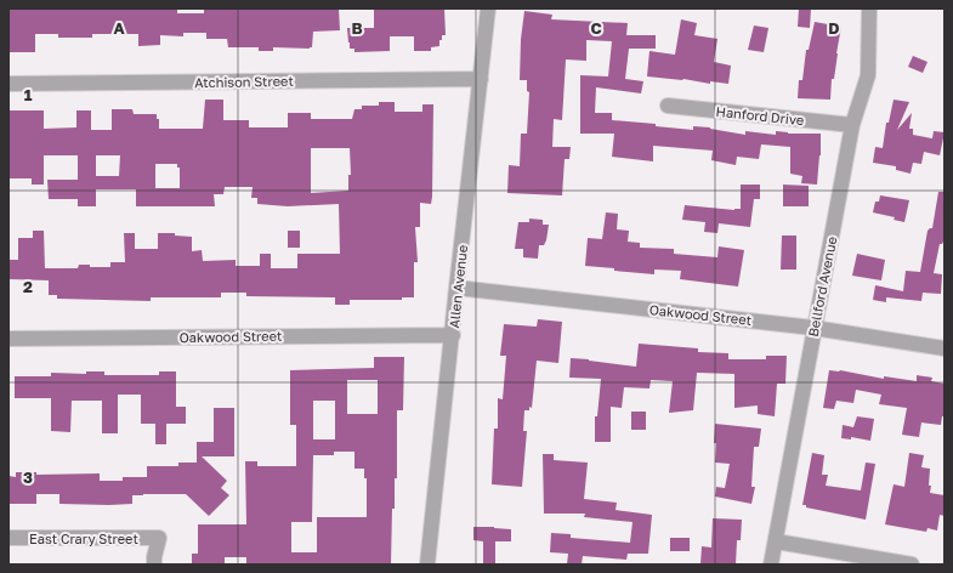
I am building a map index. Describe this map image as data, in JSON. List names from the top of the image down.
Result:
{
  "streets": {
    "street": [
      "Atchison Street",
      "Hanford Drive",
      "Allen Avenue",
      "Bellford Avenue",
      "Oakwood Street",
      "East Crary Street"
    ]
  },
  "crossings": [
    ["Atchison Street", "Allen Avenue"],
    ["Hanford Drive", "Bellford Avenue"],
    ["Allen Avenue", "Oakwood Street"],
    ["Bellford Avenue", "Oakwood Street"]
  ],
  "grid": {
    "columns": [
      "A",
      "B",
      "C",
      "D"
    ],
    "rows": ["1", "2", "3"]
  }
}
